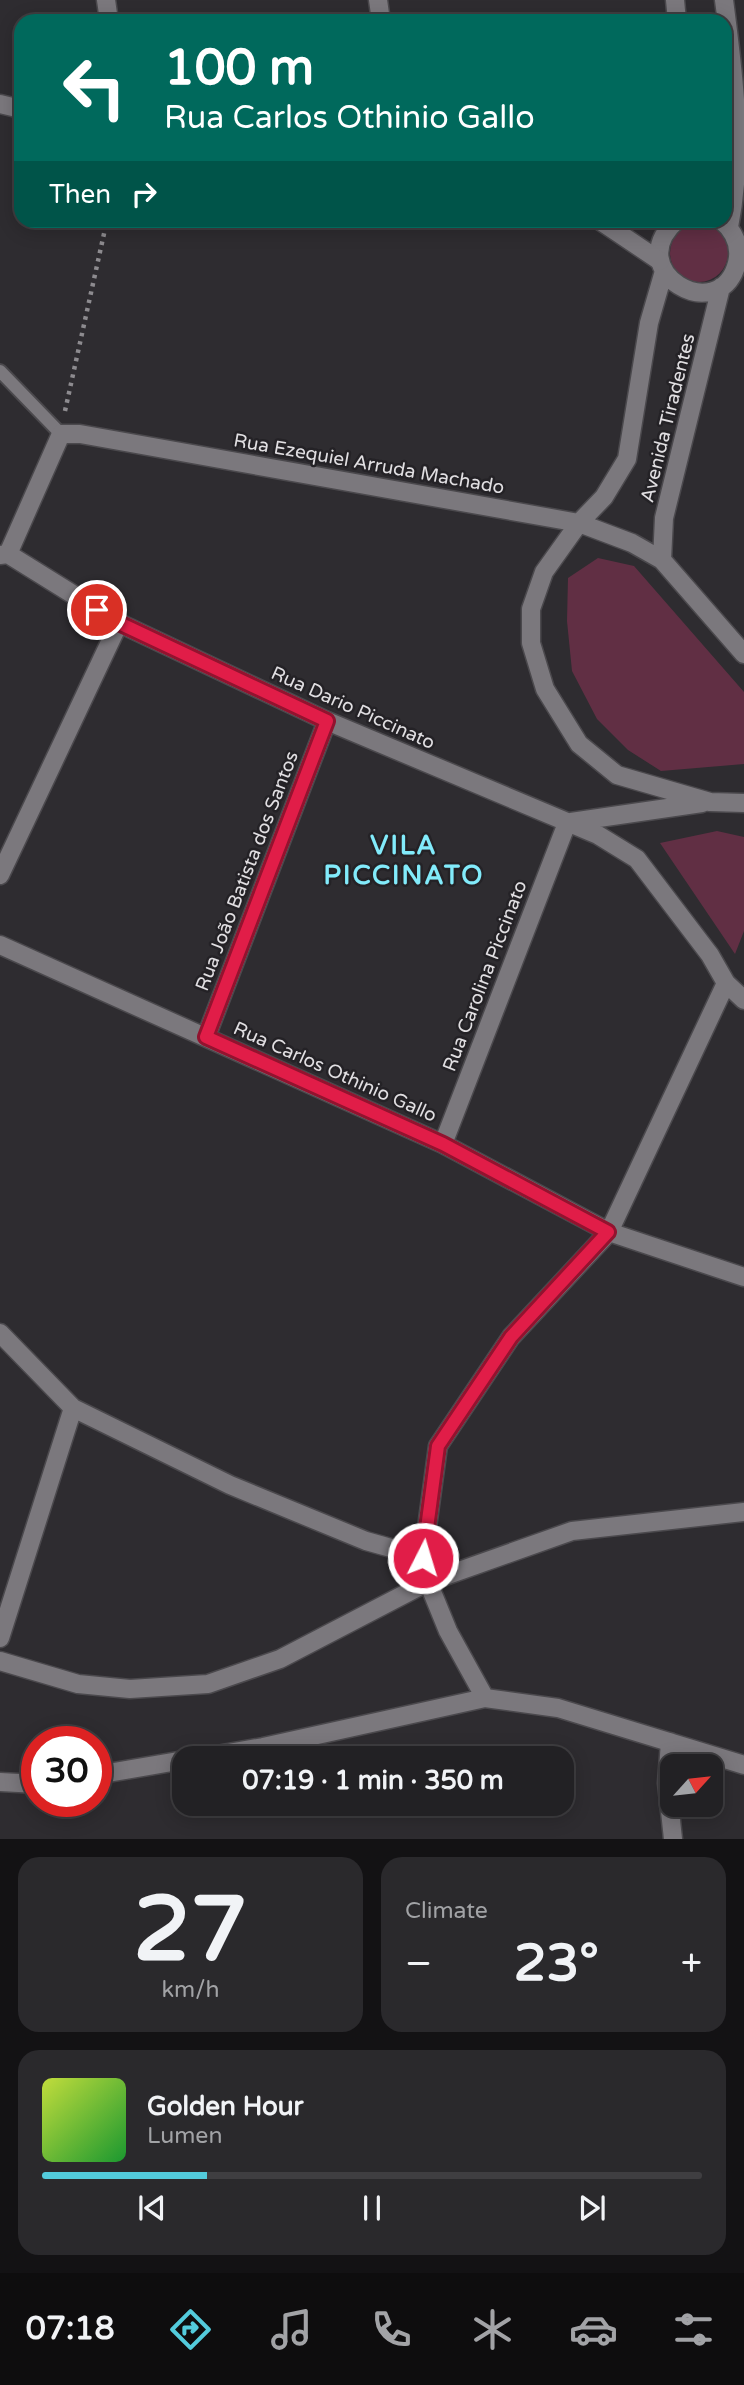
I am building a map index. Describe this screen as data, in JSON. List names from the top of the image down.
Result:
{
  "streets": {
    "street": [
      "Avenida Tiradentes",
      "Rua Ezequiel Arruda Machado",
      "Rua Dario Piccinato",
      "Rua João Batista dos Santos",
      "Rua Carolina Piccinato",
      "Rua Carlos Othinio Gallo"
    ]
  },
  "crossings": [
    ["Avenida Tiradentes", "Rua Ezequiel Arruda Machado"],
    ["Rua Dario Piccinato", "Rua João Batista dos Santos"],
    ["Rua Dario Piccinato", "Rua Carolina Piccinato"],
    ["Rua João Batista dos Santos", "Rua Carlos Othinio Gallo"],
    ["Rua Carolina Piccinato", "Rua Carlos Othinio Gallo"]
  ],
  "districts": ["VILA PICCINATO"],
  "north": "top right",
  "page": {
    "turn": ["100 m", "Rua Carlos Othinio Gallo"],
    "then": "Then",
    "limit": "30",
    "trip": "07:19 · 1 min · 350 m",
    "tile": [
      ["27", "km/h"],
      "Climate"
    ],
    "heat": ["−", "23°", "+"],
    "song": ["Golden Hour", "Lumen"],
    "tabs": "07:18"
  }
}
